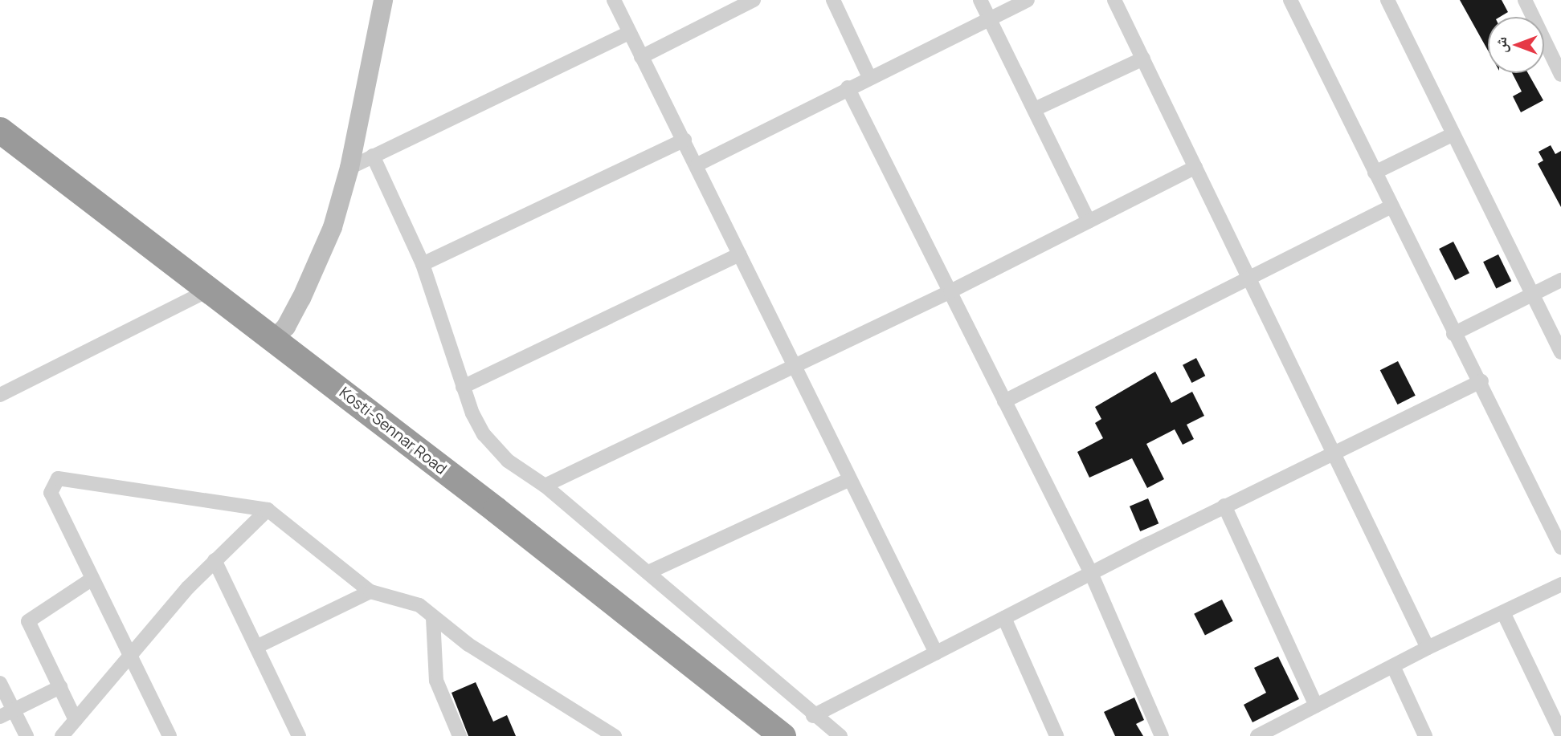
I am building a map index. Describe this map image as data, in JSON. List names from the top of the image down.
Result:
{
  "streets": {
    "highway": ["Kosti-Sennar Road"]
  },
  "north": "left"
}
